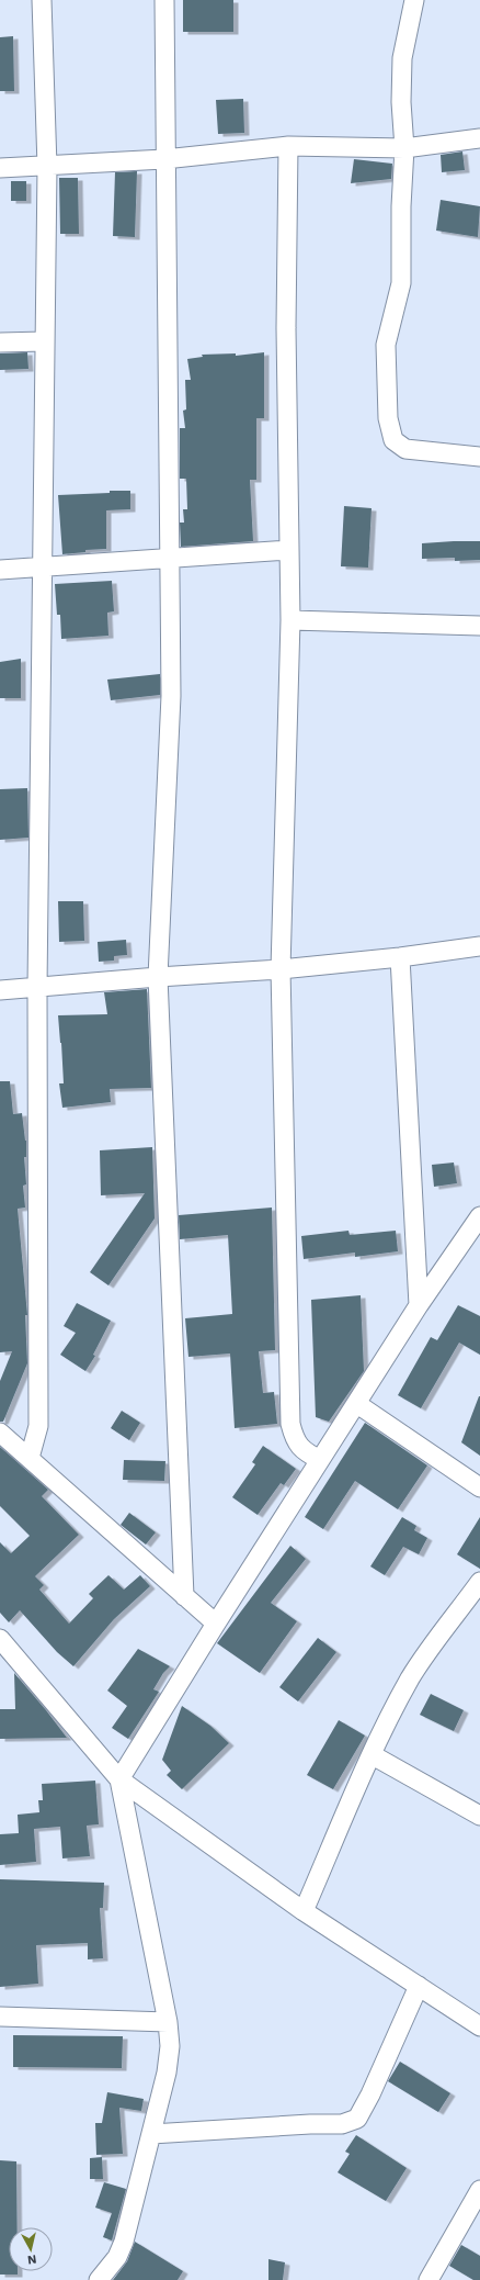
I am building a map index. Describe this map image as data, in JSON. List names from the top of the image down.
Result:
{
  "north": "bottom"
}
